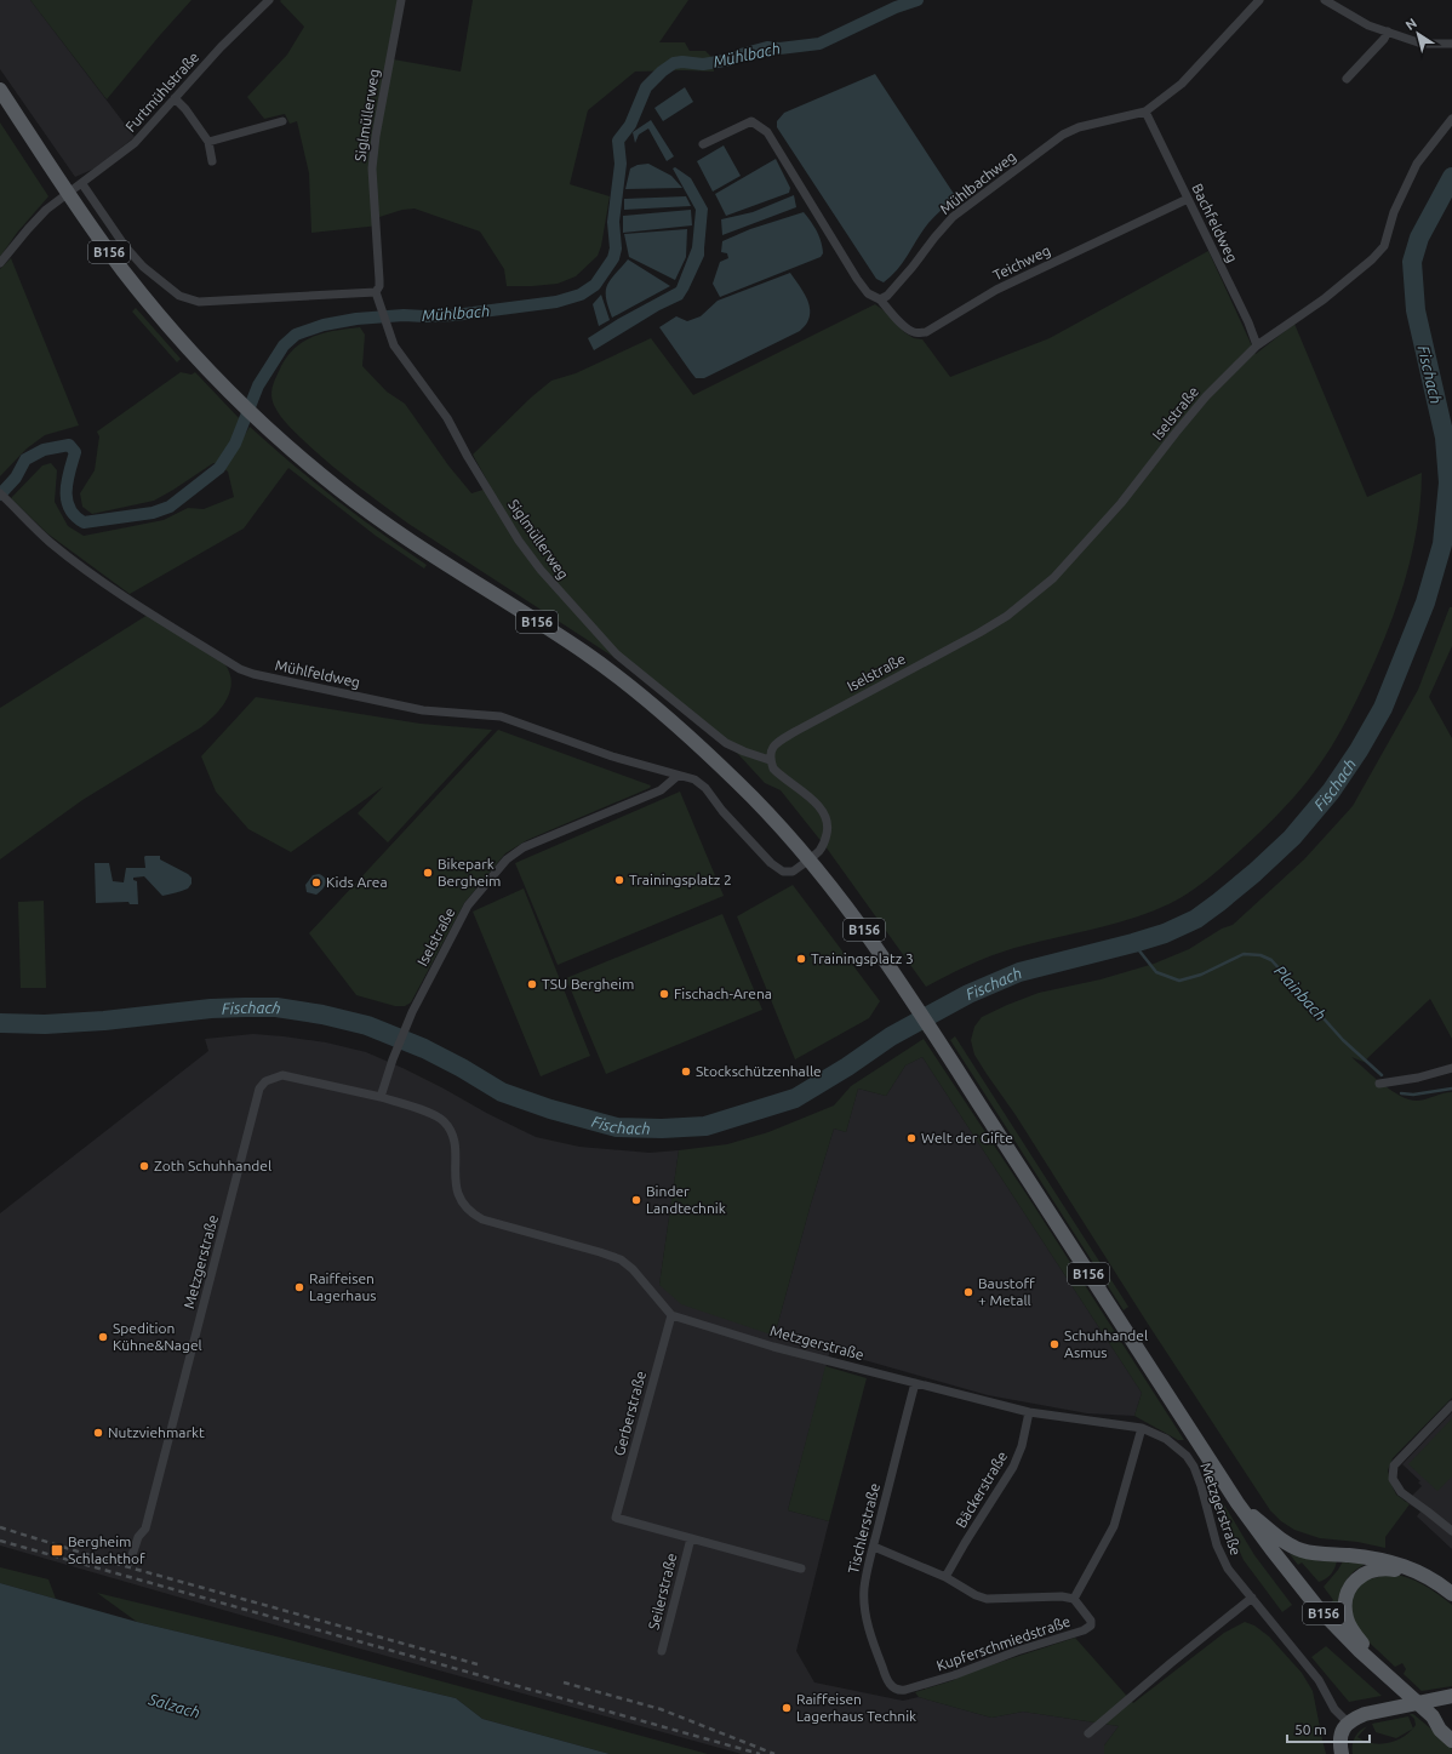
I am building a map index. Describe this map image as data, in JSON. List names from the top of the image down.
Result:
{
  "streets": {
    "main road": ["B156"],
    "street": [
      "Furtmühlstraße",
      "Siglmüllerweg",
      "Mühlbachweg",
      "Bachfeldweg",
      "Teichweg",
      "Iselstraße",
      "Mühlfeldweg",
      "Metzgerstraße",
      "Gerberstraße",
      "Bäckerstraße",
      "Tischlerstraße",
      "Seilerstraße",
      "Kupferschmiedstraße"
    ]
  },
  "crossings": [
    ["Furtmühlstraße", "B156"],
    ["Siglmüllerweg", "Iselstraße"],
    ["Mühlbachweg", "Bachfeldweg"],
    ["Mühlbachweg", "Teichweg"],
    ["Bachfeldweg", "Teichweg"],
    ["Bachfeldweg", "Iselstraße"],
    ["Iselstraße", "Mühlfeldweg"],
    ["Iselstraße", "Metzgerstraße"],
    ["Metzgerstraße", "Gerberstraße"],
    ["Metzgerstraße", "Bäckerstraße"],
    ["Metzgerstraße", "Tischlerstraße"],
    ["Gerberstraße", "Seilerstraße"],
    ["Bäckerstraße", "Kupferschmiedstraße"],
    ["Tischlerstraße", "Kupferschmiedstraße"]
  ],
  "water": [
    "Mühlbach",
    "Fischach",
    "Plainbach",
    "Salzach"
  ],
  "places": {
    "other": [
      "Bikepark Bergheim",
      "Trainingsplatz 2",
      "Kids Area",
      "Trainingsplatz 3",
      "TSU Bergheim",
      "Fischach-Arena",
      "Stockschützenhalle",
      "Welt der Gifte",
      "Zoth Schuhhandel",
      "Binder Landtechnik",
      "Raiffeisen Lagerhaus",
      "Baustoff + Metall",
      "Spedition Kühne&Nagel",
      "Schuhhandel Asmus",
      "Nutzviehmarkt",
      "Raiffeisen Lagerhaus Technik"
    ],
    "transit": ["Bergheim Schlachthof"]
  },
  "scale_bar": "50 m",
  "north": "top left"
}
